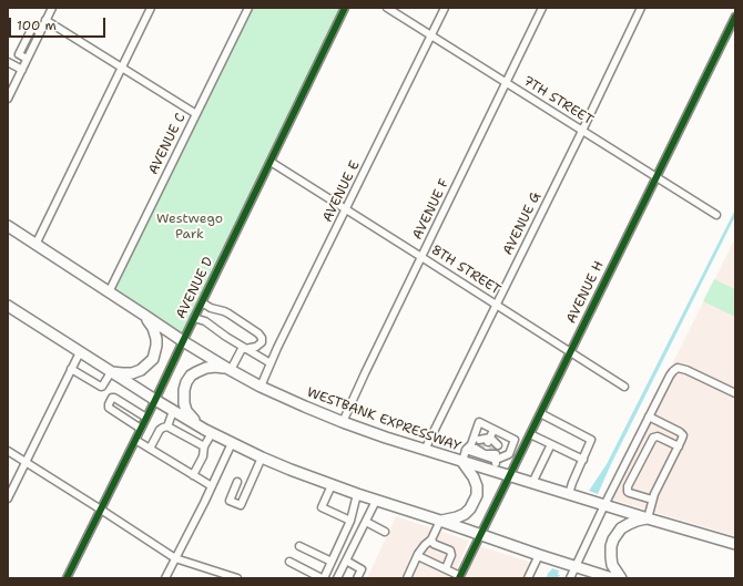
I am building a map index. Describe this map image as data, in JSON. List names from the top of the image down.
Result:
{
  "streets": {
    "highway": ["WESTBANK EXPRESSWAY"],
    "street": [
      "7TH STREET",
      "AVENUE C",
      "AVENUE E",
      "AVENUE F",
      "AVENUE G",
      "8TH STREET",
      "AVENUE D",
      "AVENUE H"
    ]
  },
  "crossings": [
    ["7TH STREET", "AVENUE E"],
    ["7TH STREET", "AVENUE F"],
    ["7TH STREET", "AVENUE G"],
    ["7TH STREET", "AVENUE H"],
    ["AVENUE C", "WESTBANK EXPRESSWAY"],
    ["AVENUE E", "8TH STREET"],
    ["AVENUE E", "WESTBANK EXPRESSWAY"],
    ["AVENUE F", "8TH STREET"],
    ["AVENUE F", "WESTBANK EXPRESSWAY"],
    ["AVENUE G", "8TH STREET"],
    ["AVENUE G", "WESTBANK EXPRESSWAY"],
    ["8TH STREET", "AVENUE D"],
    ["8TH STREET", "AVENUE H"],
    ["AVENUE D", "WESTBANK EXPRESSWAY"],
    ["AVENUE H", "WESTBANK EXPRESSWAY"]
  ],
  "parks": ["Westwego Park"],
  "scale_bar": "100 m"
}
